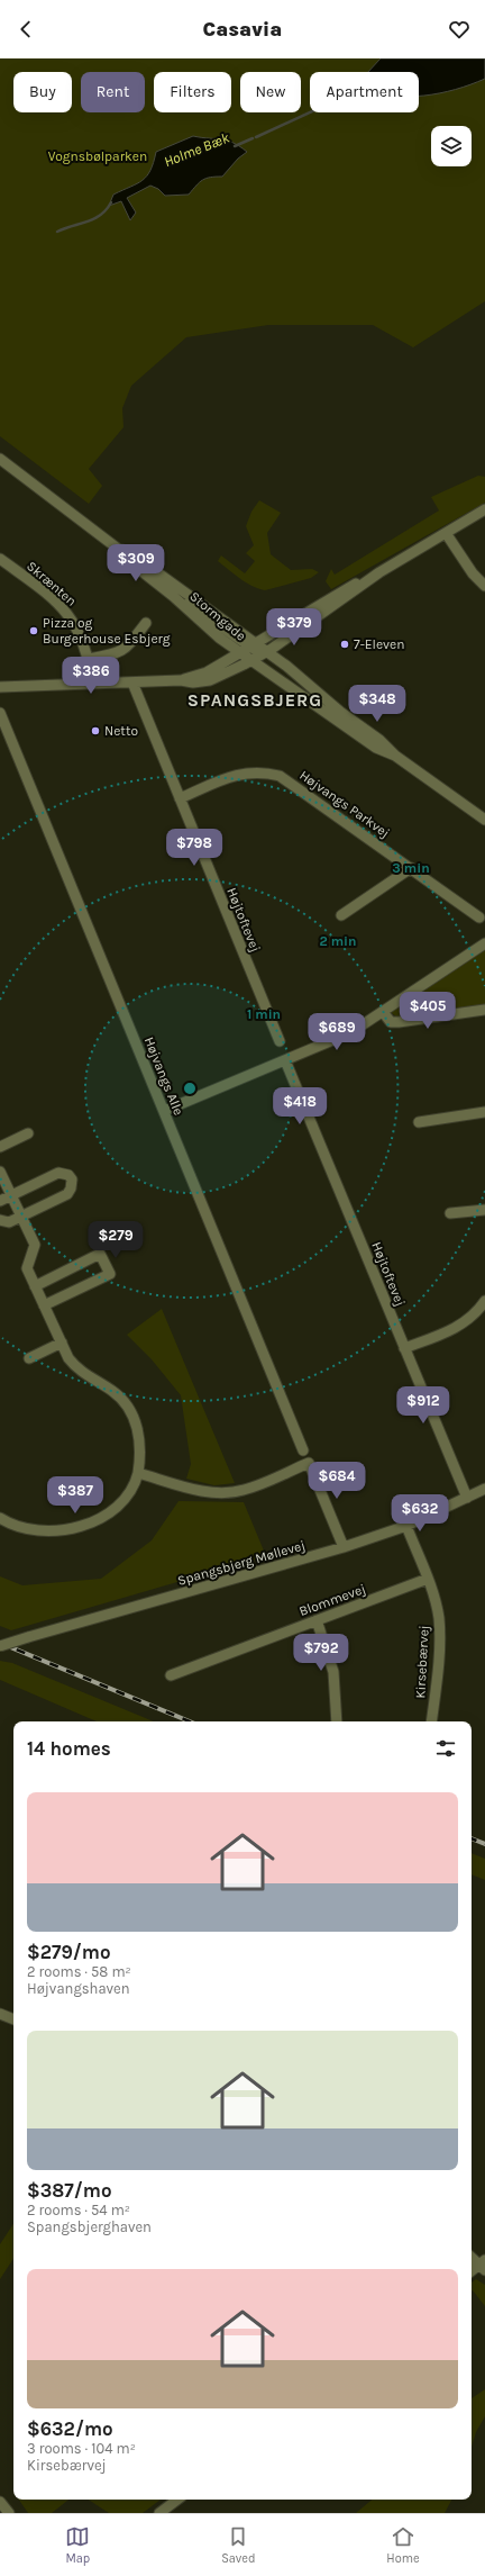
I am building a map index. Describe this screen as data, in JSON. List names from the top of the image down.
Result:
{
  "streets": {
    "street": [
      "Skrænten",
      "Stormgade",
      "Højvangs Parkvej",
      "Højtoftevej",
      "Højvangs Alle",
      "Spangsbjerg Møllevej",
      "Blommevej",
      "Kirsebærvej"
    ]
  },
  "crossings": [
    ["Højvangs Parkvej", "Højtoftevej"],
    ["Højtoftevej", "Spangsbjerg Møllevej"],
    ["Spangsbjerg Møllevej", "Kirsebærvej"],
    ["Blommevej", "Kirsebærvej"]
  ],
  "districts": ["SPANGSBJERG"],
  "water": ["Holme Bæk"],
  "parks": ["Vognsbølparken"],
  "places": ["Pizza og Burgerhouse Esbjerg", "7-Eleven", "Netto"],
  "page": {
    "header": "Casavia",
    "chip": [
      "Buy",
      "Rent",
      "Filters",
      "New",
      "Apartment"
    ],
    "price": [
      "$309",
      "$379",
      "$386",
      "$348",
      "$798",
      "$405",
      "$689",
      "$418",
      "$279",
      "$912",
      "$684",
      "$387",
      "$632",
      "$792"
    ],
    "heading": "14 homes",
    "list": [
      {
        "name": "$279/mo",
        "note": "2 rooms · 58 m² · Højvangshaven"
      },
      {
        "name": "$387/mo",
        "note": "2 rooms · 54 m² · Spangsbjerghaven"
      },
      {
        "name": "$632/mo",
        "note": "3 rooms · 104 m² · Kirsebærvej"
      }
    ],
    "tabs": ["Map", "Saved", "Home"]
  },
  "rings": ["3 min", "2 min", "1 min"]
}
